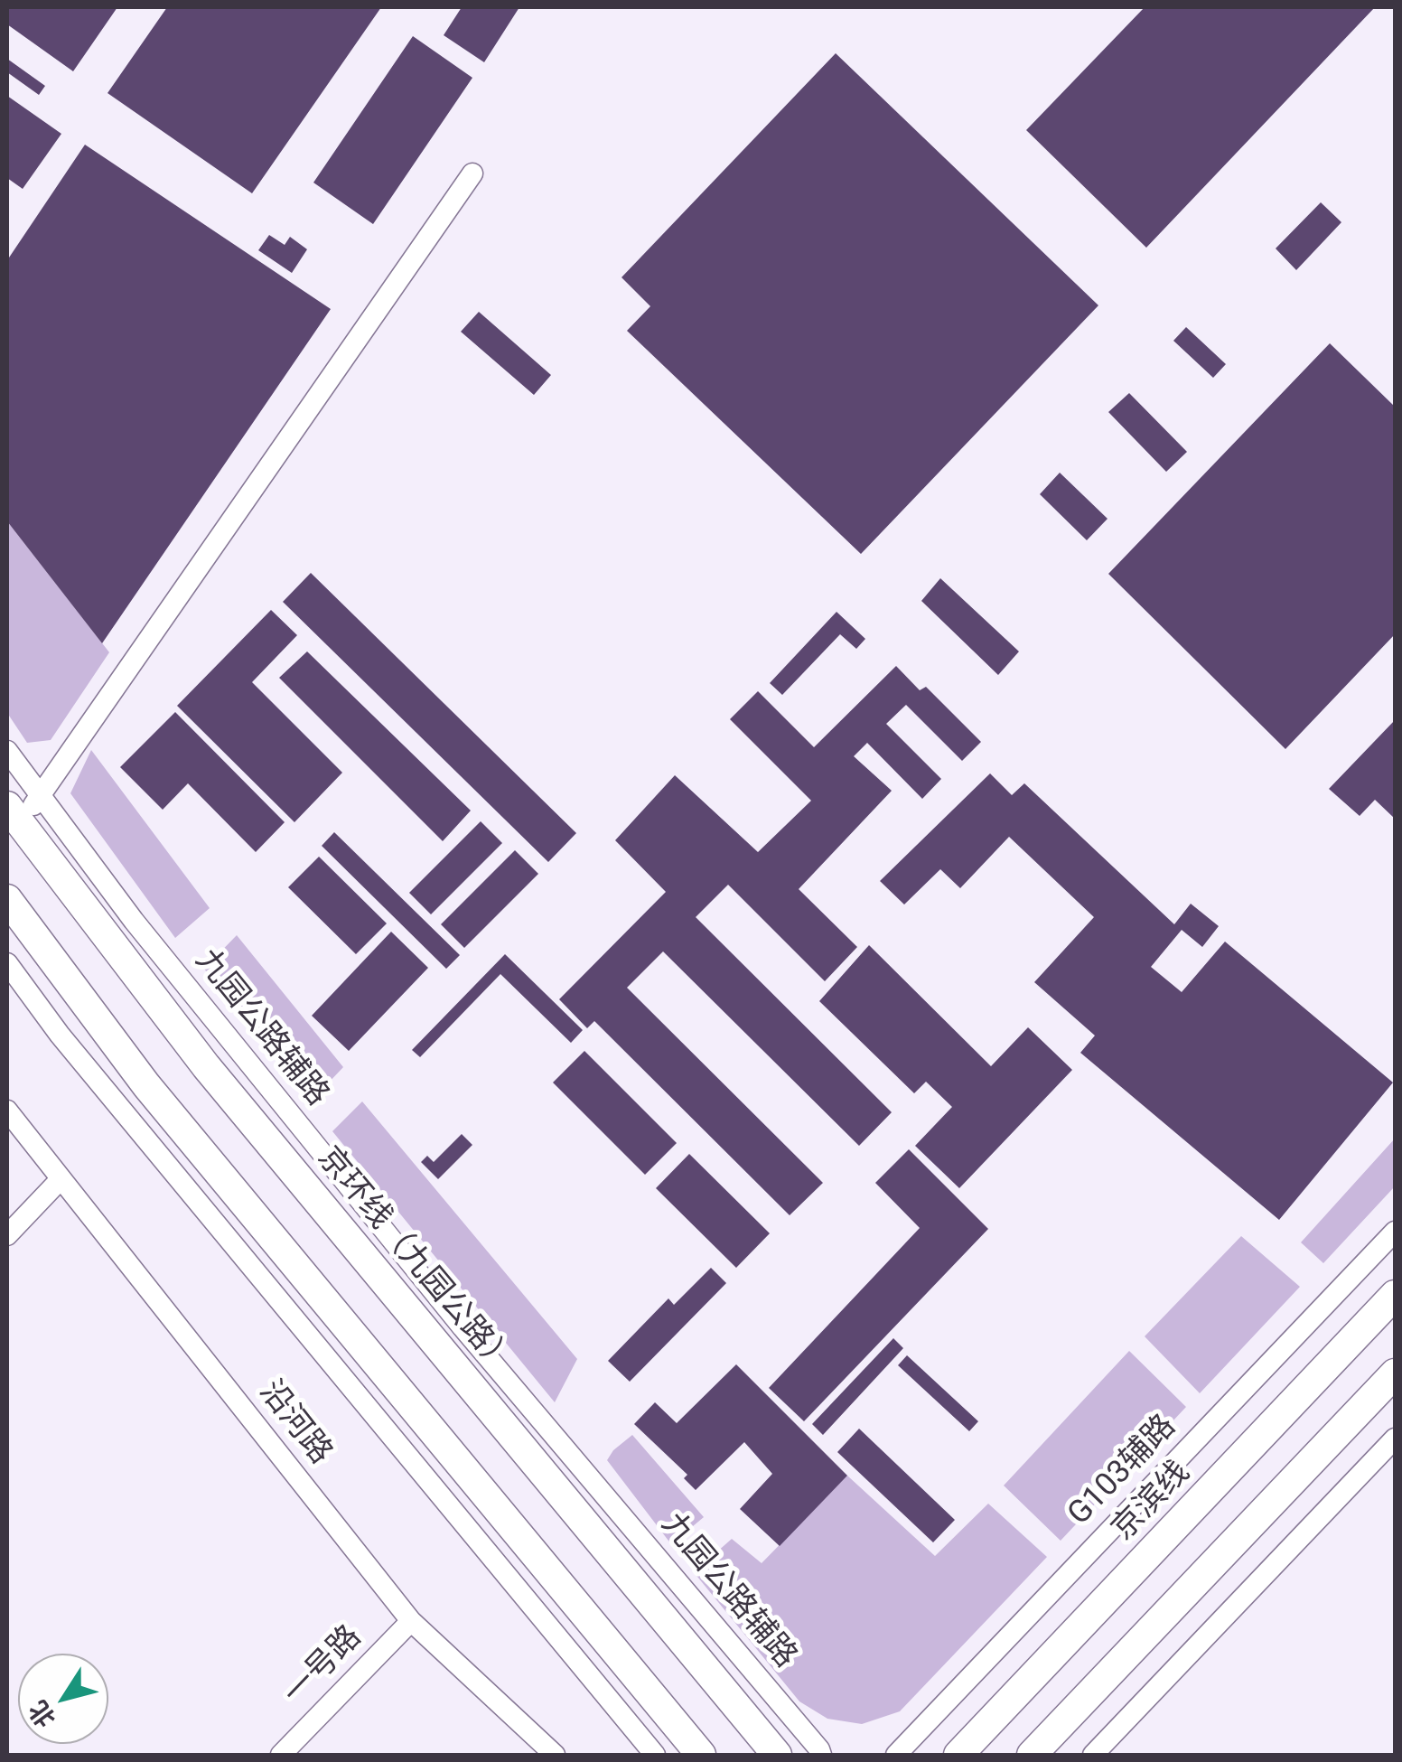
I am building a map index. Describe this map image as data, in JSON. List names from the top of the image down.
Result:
{
  "streets": {
    "highway": ["京环线（九园公路）", "京滨线"],
    "street": [
      "九园公路辅路",
      "沿河路",
      "G103辅路",
      "一号路"
    ]
  },
  "crossings": [
    ["沿河路", "一号路"]
  ],
  "north": "bottom left"
}
